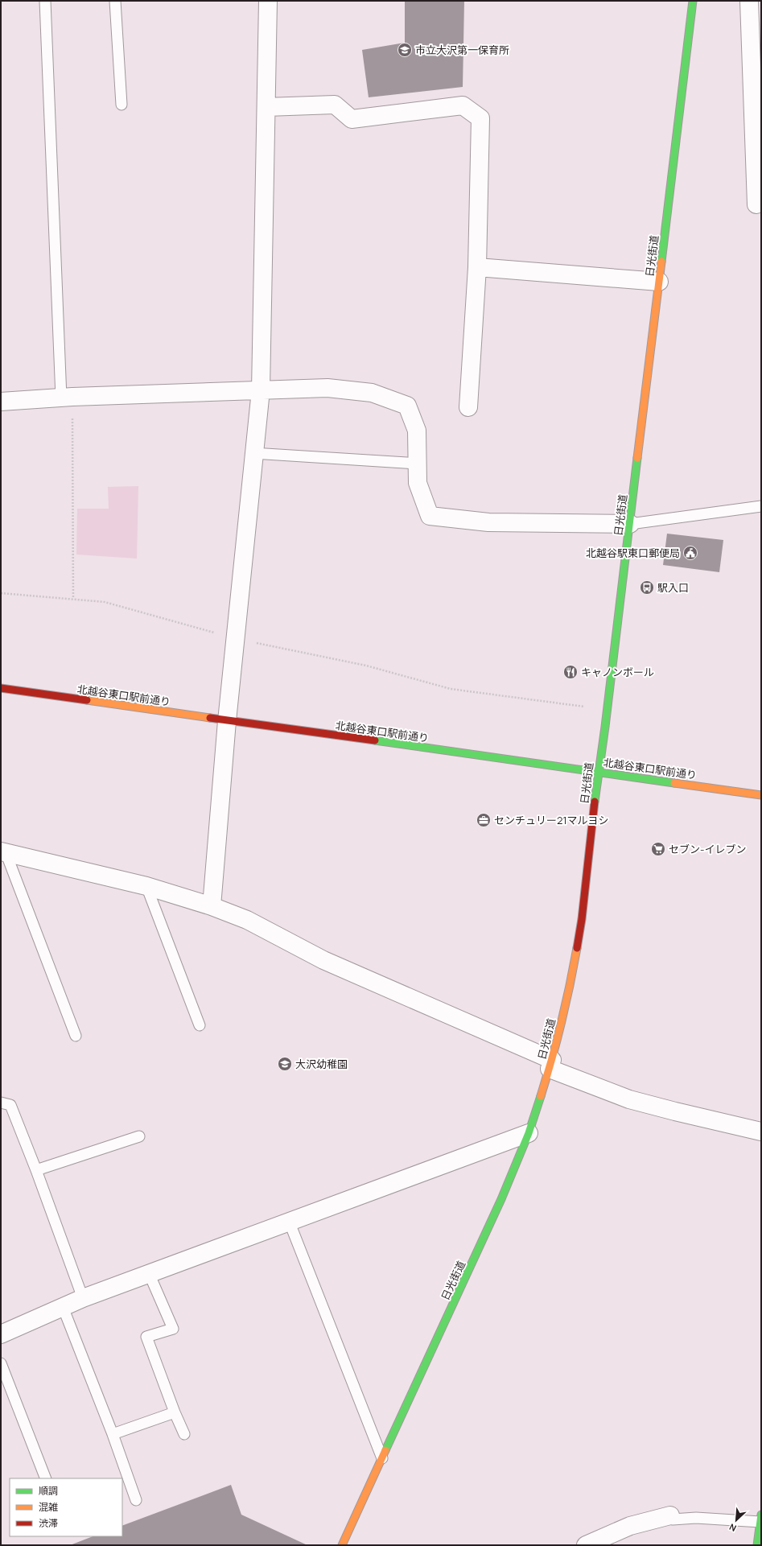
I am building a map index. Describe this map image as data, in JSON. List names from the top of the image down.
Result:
{
  "streets": {
    "main road": ["日光街道", "北越谷東口駅前通り"]
  },
  "crossings": [
    ["日光街道", "北越谷東口駅前通り"]
  ],
  "places": {
    "school or university": ["市立大沢第一保育所", "大沢幼稚園"],
    "public building": ["北越谷駅東口郵便局"],
    "bus stop": ["駅入口"],
    "restaurant": ["キャノンボール"],
    "office": ["センチュリー21マルヨシ"],
    "supermarket": ["セブン-イレブン"]
  },
  "legend": ["順調", "混雑", "渋滞"],
  "north": "bottom left"
}
